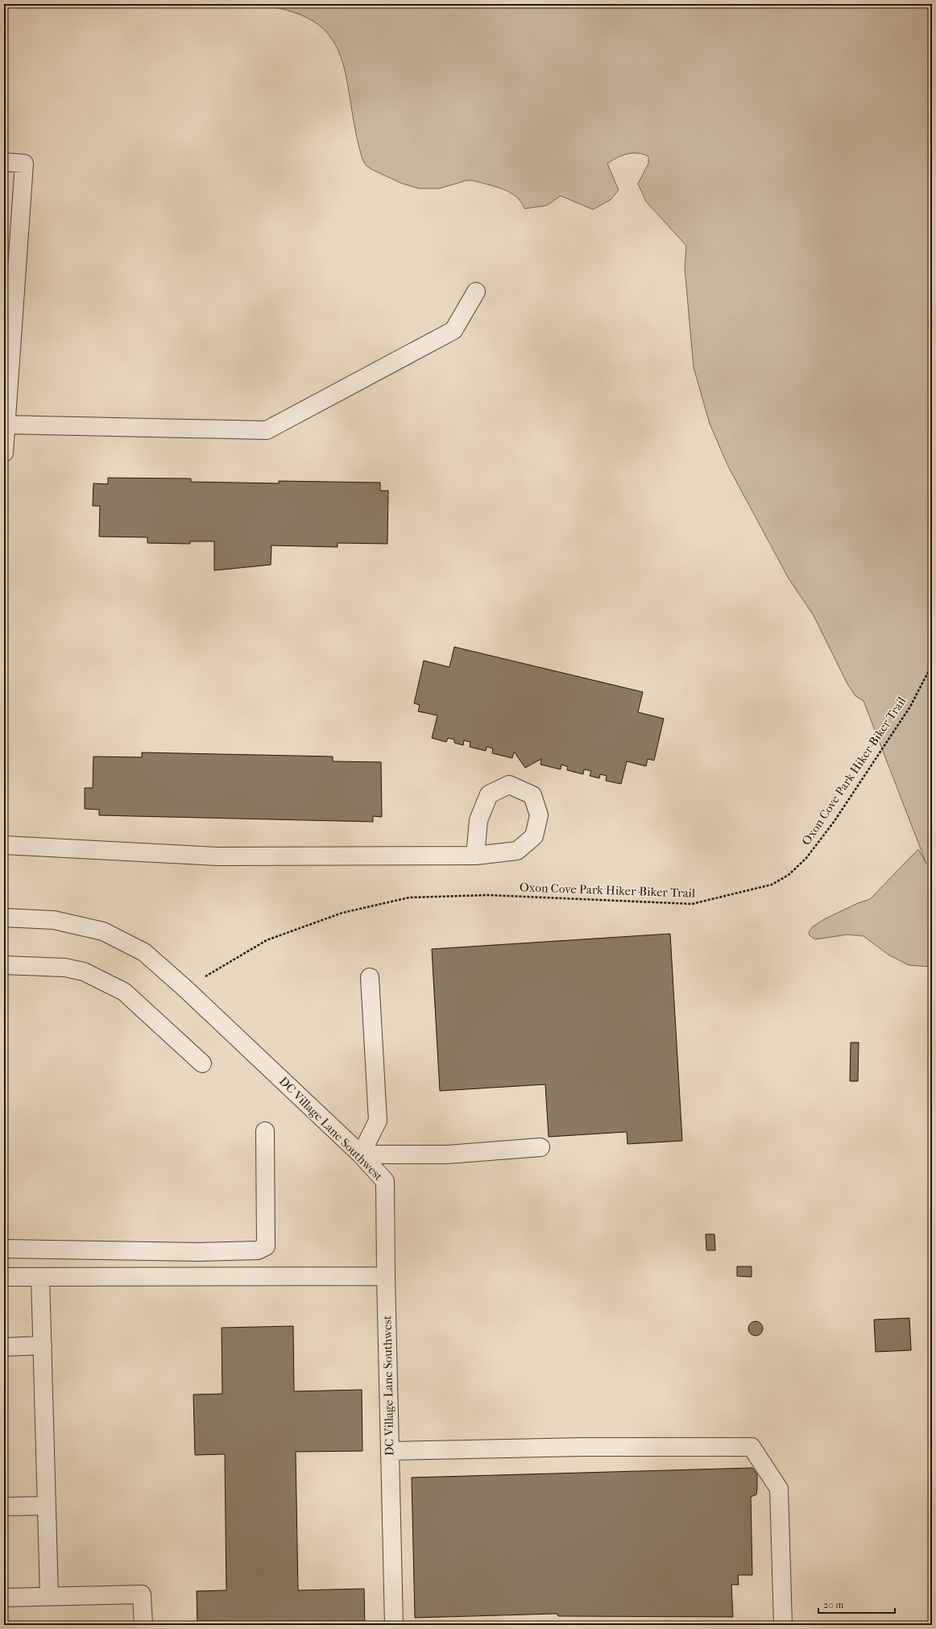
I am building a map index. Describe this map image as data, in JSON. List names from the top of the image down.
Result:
{
  "streets": {
    "street": ["DC Village Lane Southwest"],
    "path": ["Oxon Cove Park Hiker-Biker Trail"]
  },
  "crossings": [
    ["Oxon Cove Park Hiker-Biker Trail", "DC Village Lane Southwest"]
  ],
  "scale_bar": "20 m"
}
